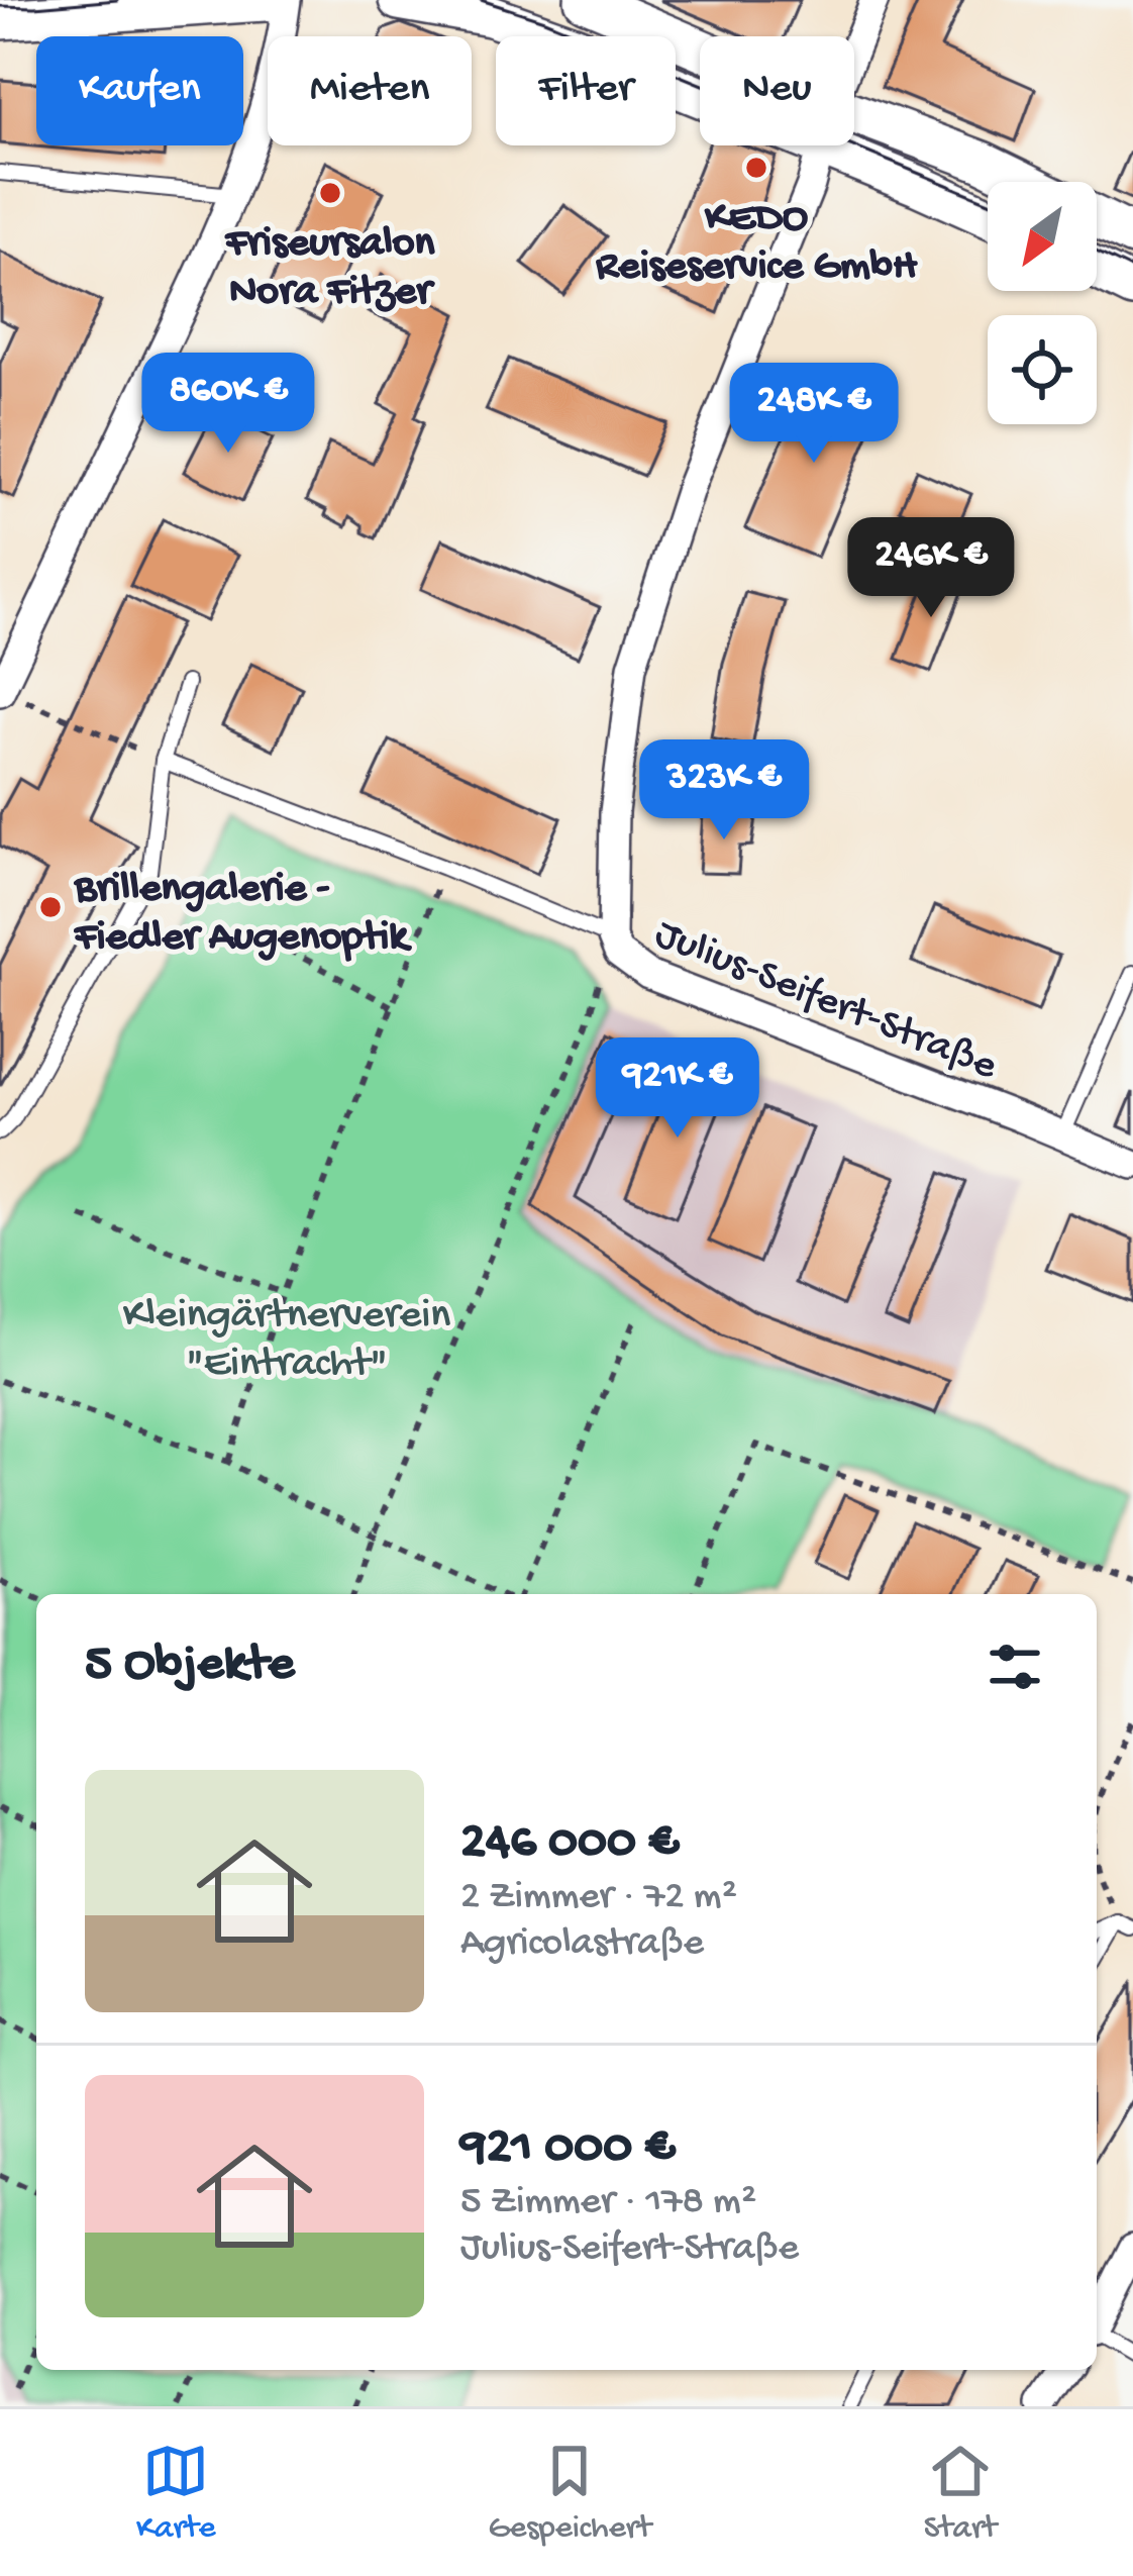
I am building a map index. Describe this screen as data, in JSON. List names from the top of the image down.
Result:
{
  "streets": {
    "street": ["Julius-Seifert-Straße"]
  },
  "parks": ["Kleingärtnerverein \"Eintracht\""],
  "places": ["KEDO Reiseservice GmbH", "Friseursalon Nora Fitzer", "Brillengalerie - Fiedler Augenoptik"],
  "north": "bottom left",
  "page": {
    "chip": [
      "Kaufen",
      "Mieten",
      "Filter",
      "Neu"
    ],
    "price": [
      "860K €",
      "248K €",
      "246K €",
      "323K €",
      "921K €"
    ],
    "heading": "5 Objekte",
    "list": [
      {
        "name": "246 000 €",
        "note": "2 Zimmer · 72 m² · Agricolastraße"
      },
      {
        "name": "921 000 €",
        "note": "5 Zimmer · 178 m² · Julius-Seifert-Straße"
      }
    ],
    "tabs": ["Karte", "Gespeichert", "Start"]
  }
}
